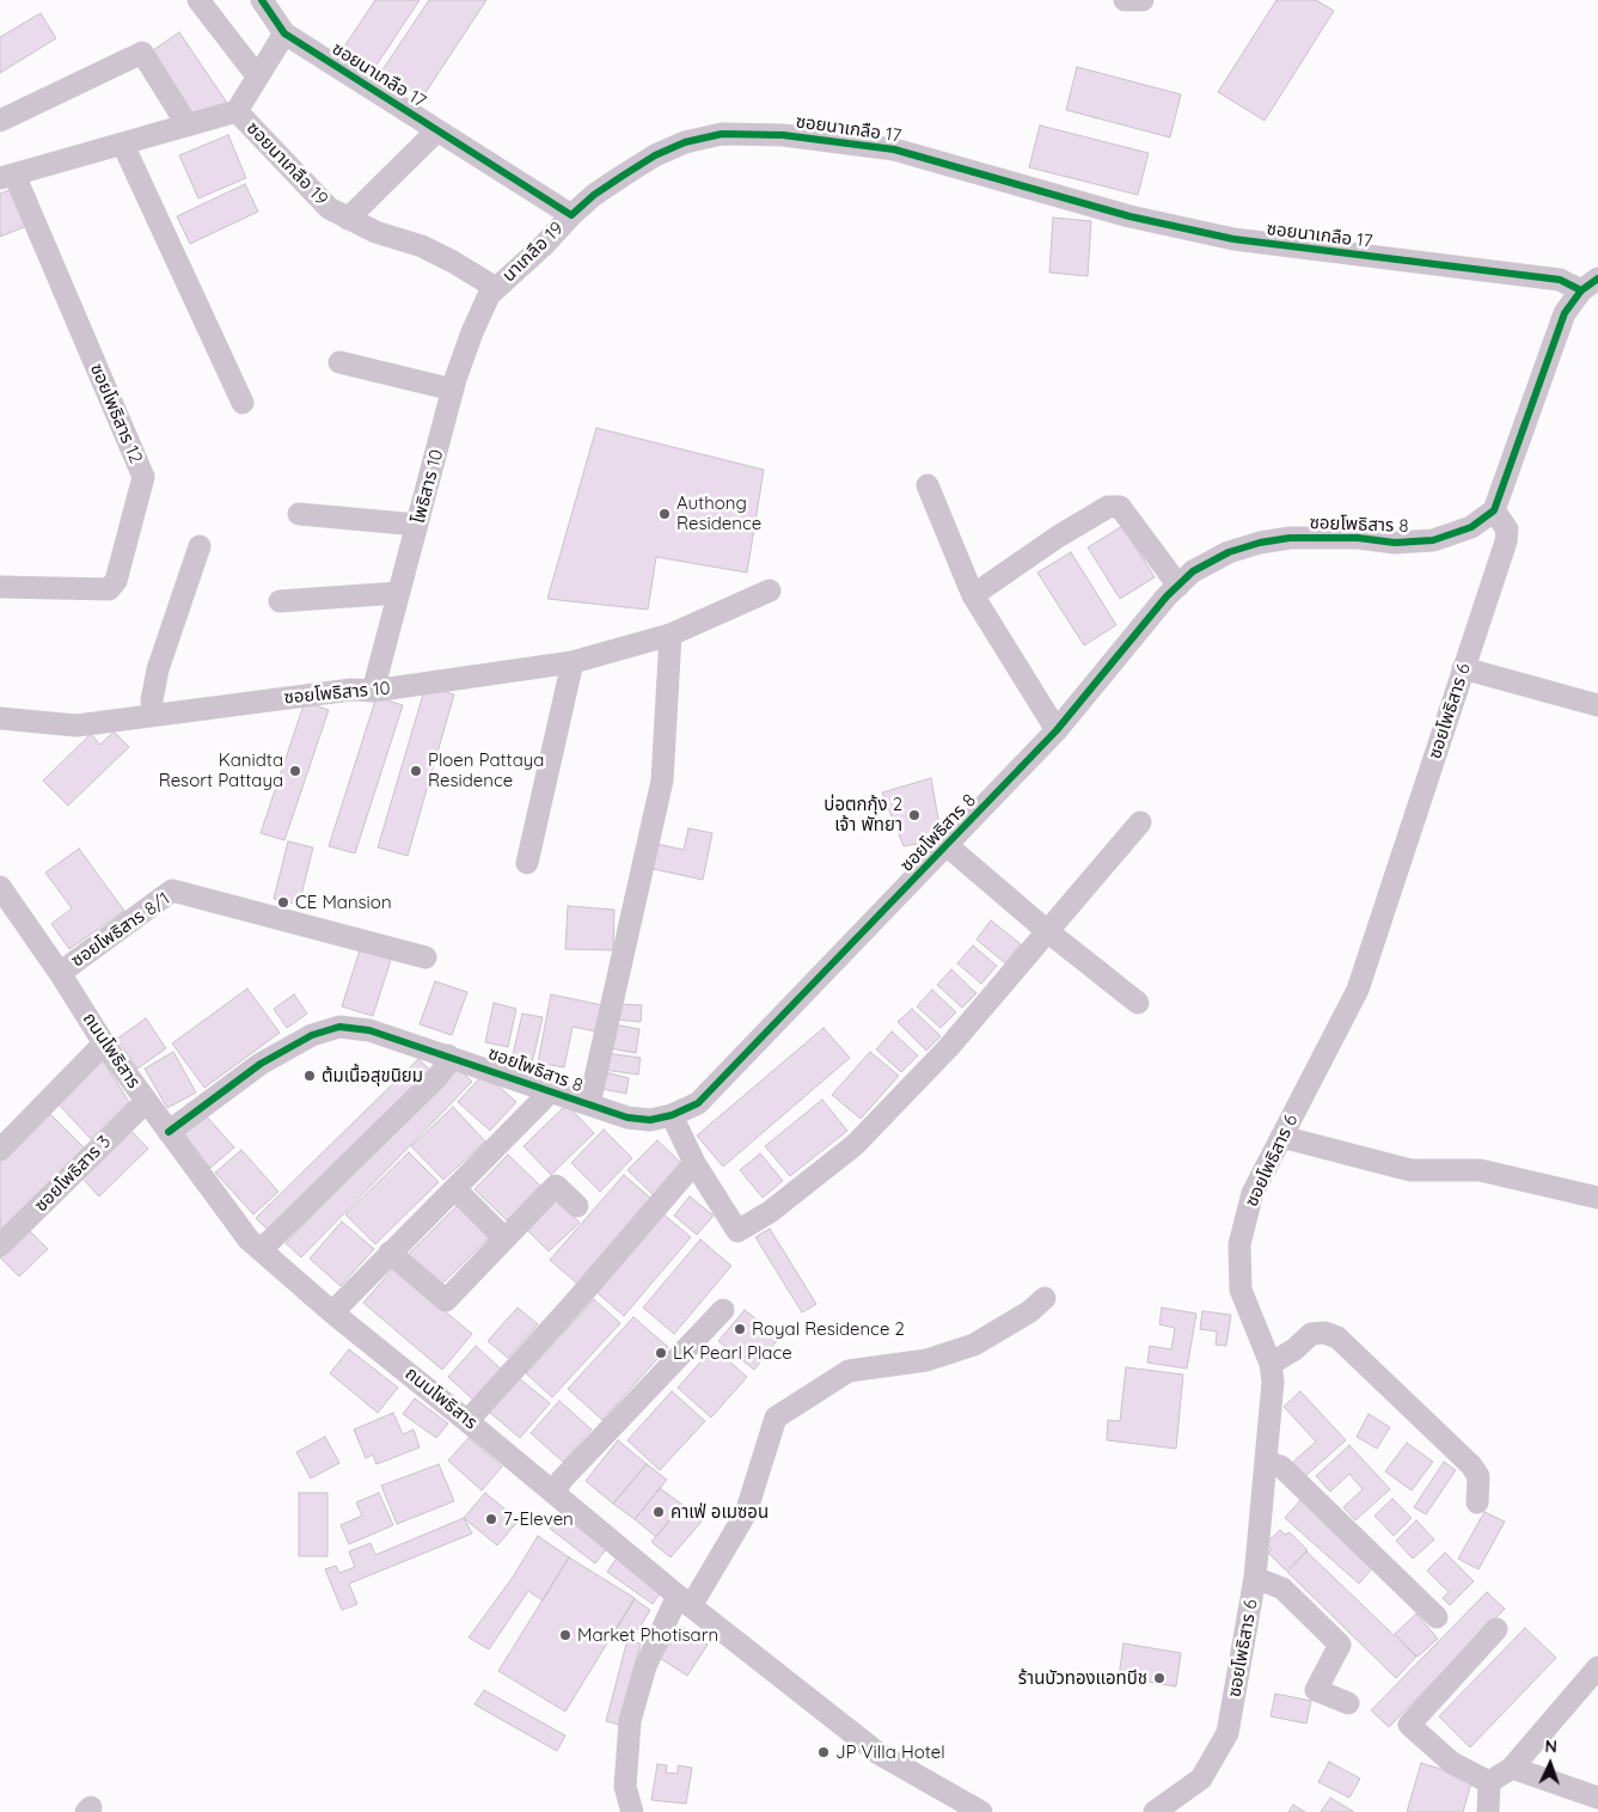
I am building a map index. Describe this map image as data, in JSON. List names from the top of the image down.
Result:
{
  "streets": {
    "street": [
      "ซอยนาเกลือ 17",
      "ซอยนาเกลือ 19",
      "นาเกลือ 19",
      "ซอยโพธิสาร 12",
      "โพธิสาร 10",
      "ซอยโพธิสาร 8",
      "ซอยโพธิสาร 10",
      "ซอยโพธิสาร 6",
      "ซอยโพธิสาร 8/1",
      "ถนนโพธิสาร",
      "ซอยโพธิสาร 3"
    ]
  },
  "crossings": [
    ["ซอยนาเกลือ 17", "นาเกลือ 19"],
    ["ซอยนาเกลือ 19", "นาเกลือ 19"],
    ["ซอยนาเกลือ 19", "ซอยโพธิสาร 12"],
    ["ซอยนาเกลือ 19", "โพธิสาร 10"],
    ["นาเกลือ 19", "โพธิสาร 10"],
    ["โพธิสาร 10", "ซอยโพธิสาร 10"],
    ["ซอยโพธิสาร 8", "ซอยโพธิสาร 6"],
    ["ซอยโพธิสาร 8", "ถนนโพธิสาร"],
    ["ซอยโพธิสาร 8/1", "ถนนโพธิสาร"],
    ["ถนนโพธิสาร", "ซอยโพธิสาร 3"]
  ],
  "places": [
    "Authong Residence",
    "Kanidta Resort Pattaya",
    "Ploen Pattaya Residence",
    "บ่อตกกุ้ง 2 เจ้า พัทยา",
    "CE Mansion",
    "ต้มเนื้อสุขนิยม",
    "Royal Residence 2",
    "LK Pearl Place",
    "คาเฟ่ อเมซอน",
    "7-Eleven",
    "Market Photisarn",
    "ร้านบัวทองแอทบีช",
    "JP Villa Hotel"
  ],
  "north": "top"
}
